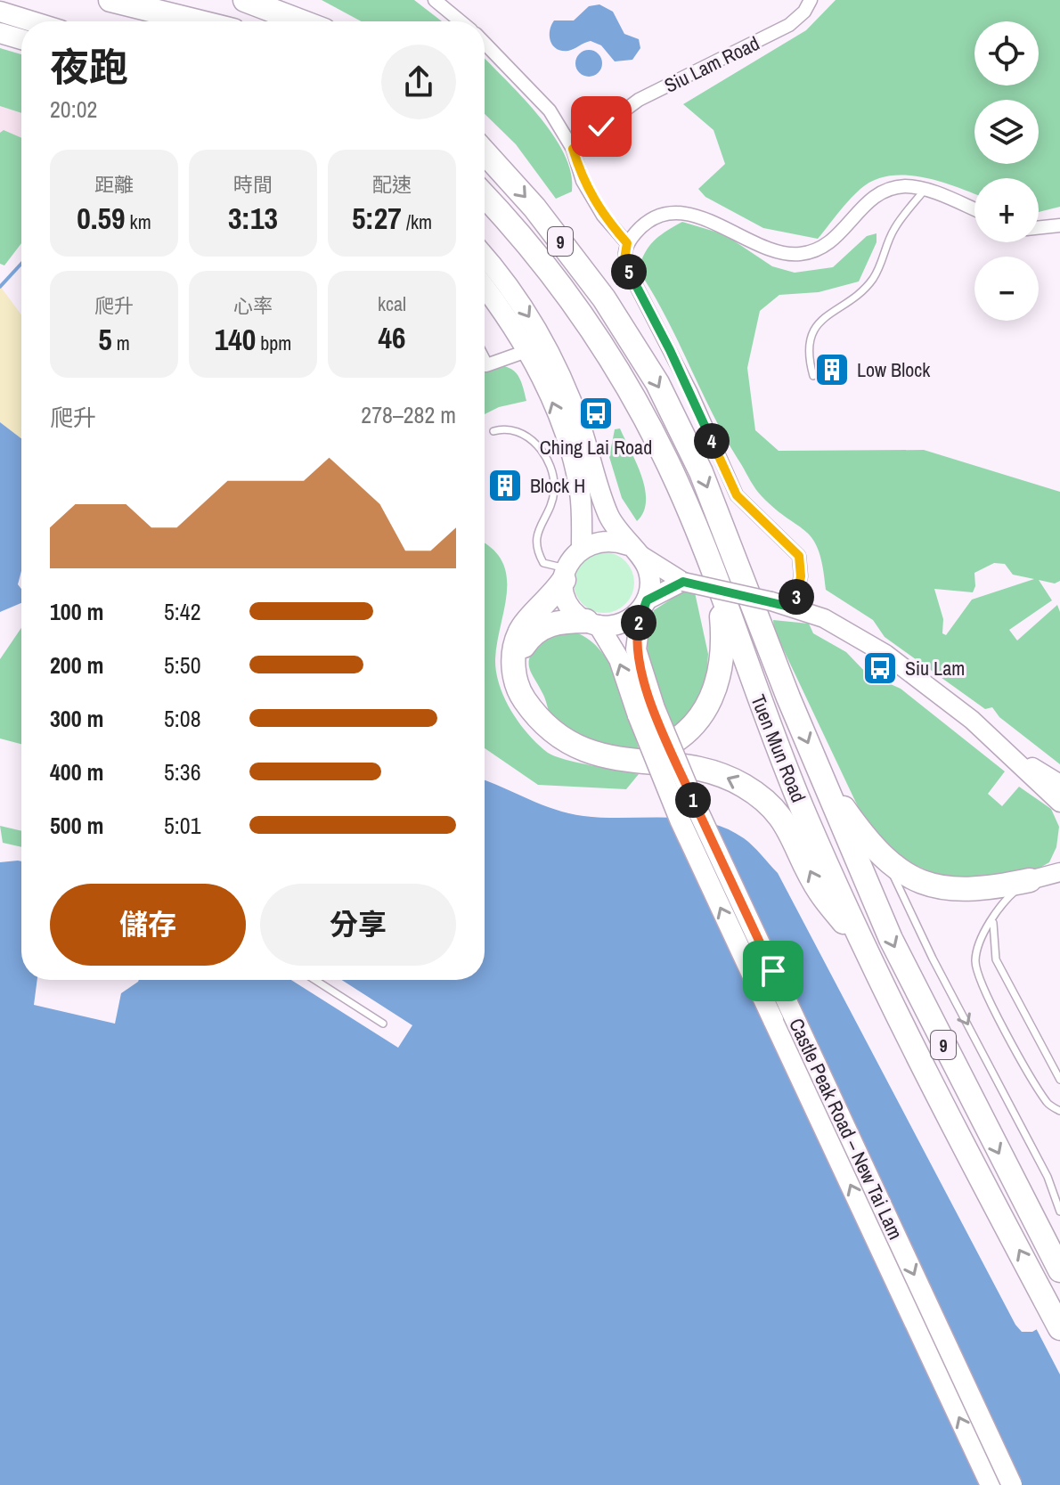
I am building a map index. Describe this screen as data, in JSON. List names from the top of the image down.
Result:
{
  "streets": {
    "highway": ["9", "Tuen Mun Road"],
    "main road": ["Castle Peak Road – New Tai Lam"],
    "street": ["Siu Lam Road"]
  },
  "places": {
    "building": ["Low Block", "Block H"],
    "bus stop": ["Ching Lai Road", "Siu Lam"]
  },
  "page": {
    "map_buttons": ["+", "−"],
    "heading": ["夜跑", "20:02"],
    "stats": [
      ["距離", "0.59 km"],
      ["時間", "3:13"],
      ["配速", "5:27 /km"],
      ["爬升", "5 m"],
      ["心率", "140 bpm"],
      ["kcal", "46"]
    ],
    "pins": [
      "5",
      "4",
      "3",
      "2",
      "1"
    ],
    "chart": ["爬升", "278–282 m"],
    "list": [
      {
        "name": "100 m",
        "note": "5:42"
      },
      {
        "name": "200 m",
        "note": "5:50"
      },
      {
        "name": "300 m",
        "note": "5:08"
      },
      {
        "name": "400 m",
        "note": "5:36"
      },
      {
        "name": "500 m",
        "note": "5:01"
      }
    ],
    "buttons": ["儲存", "分享"]
  }
}
